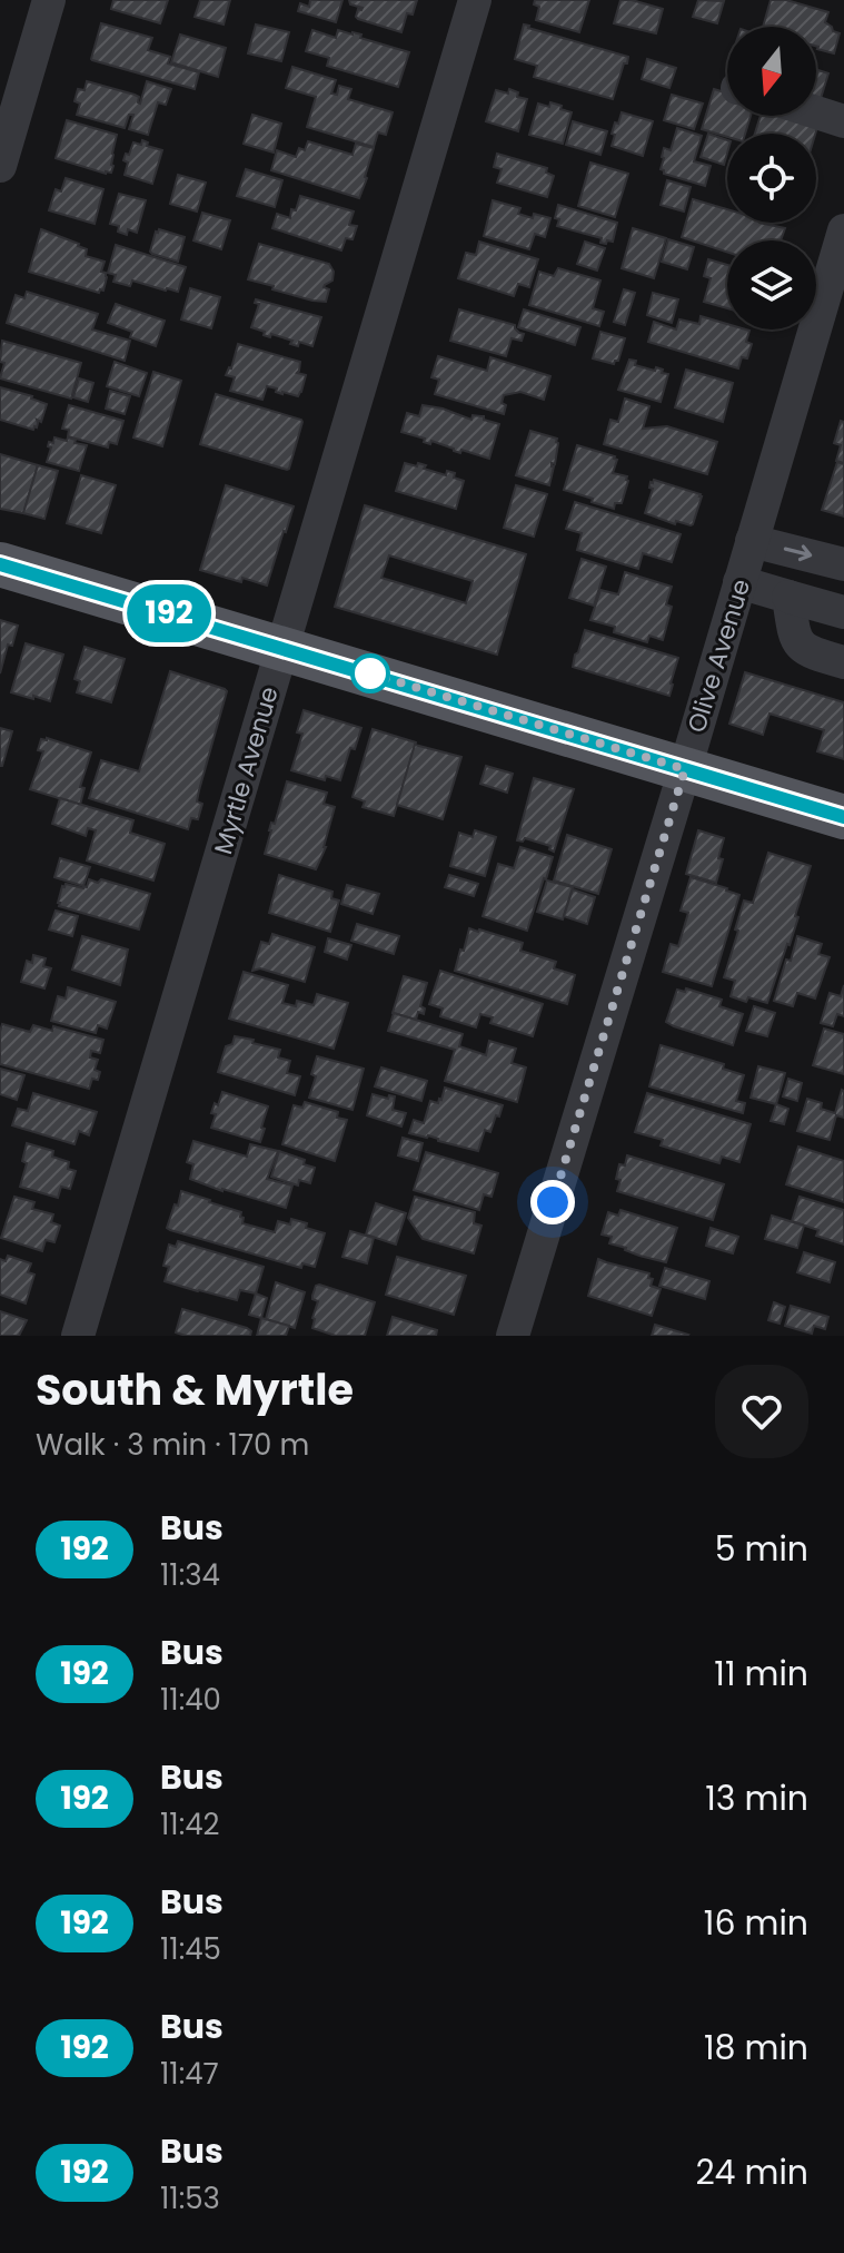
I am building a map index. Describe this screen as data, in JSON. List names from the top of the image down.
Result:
{
  "streets": {
    "street": ["Olive Avenue", "Myrtle Avenue"]
  },
  "lines": ["bus line 192"],
  "north": "bottom",
  "page": {
    "on_map": "192",
    "heading": ["South & Myrtle", "Walk · 3 min · 170 m"],
    "list": [
      {
        "mark": "192",
        "name": "Bus",
        "note": "11:34",
        "value": "5 min"
      },
      {
        "mark": "192",
        "name": "Bus",
        "note": "11:40",
        "value": "11 min"
      },
      {
        "mark": "192",
        "name": "Bus",
        "note": "11:42",
        "value": "13 min"
      },
      {
        "mark": "192",
        "name": "Bus",
        "note": "11:45",
        "value": "16 min"
      },
      {
        "mark": "192",
        "name": "Bus",
        "note": "11:47",
        "value": "18 min"
      },
      {
        "mark": "192",
        "name": "Bus",
        "note": "11:53",
        "value": "24 min"
      }
    ]
  }
}
